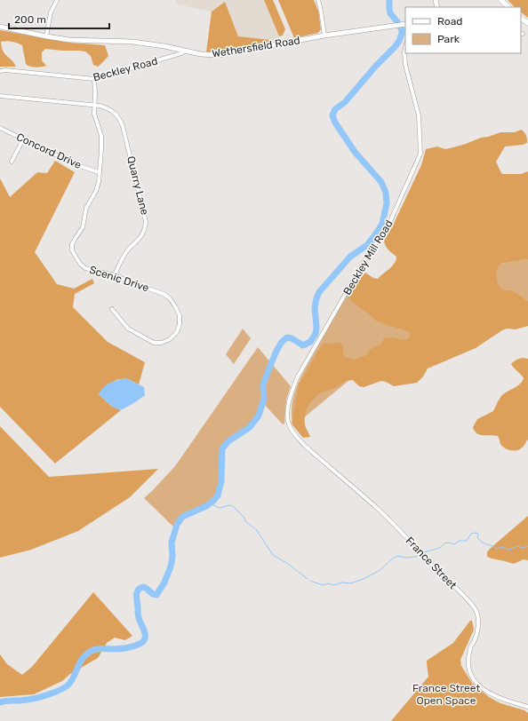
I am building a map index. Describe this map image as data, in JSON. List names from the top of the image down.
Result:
{
  "streets": {
    "street": [
      "Wethersfield Road",
      "Beckley Road",
      "Concord Drive",
      "Quarry Lane",
      "Beckley Mill Road",
      "Scenic Drive",
      "France Street"
    ]
  },
  "crossings": [
    ["Wethersfield Road", "Beckley Road"],
    ["Beckley Road", "Scenic Drive"],
    ["Concord Drive", "Scenic Drive"],
    ["Quarry Lane", "Scenic Drive"],
    ["Beckley Mill Road", "France Street"]
  ],
  "parks": ["France Street Open Space"],
  "legend": ["Road", "Park"],
  "scale_bar": "200 m"
}
